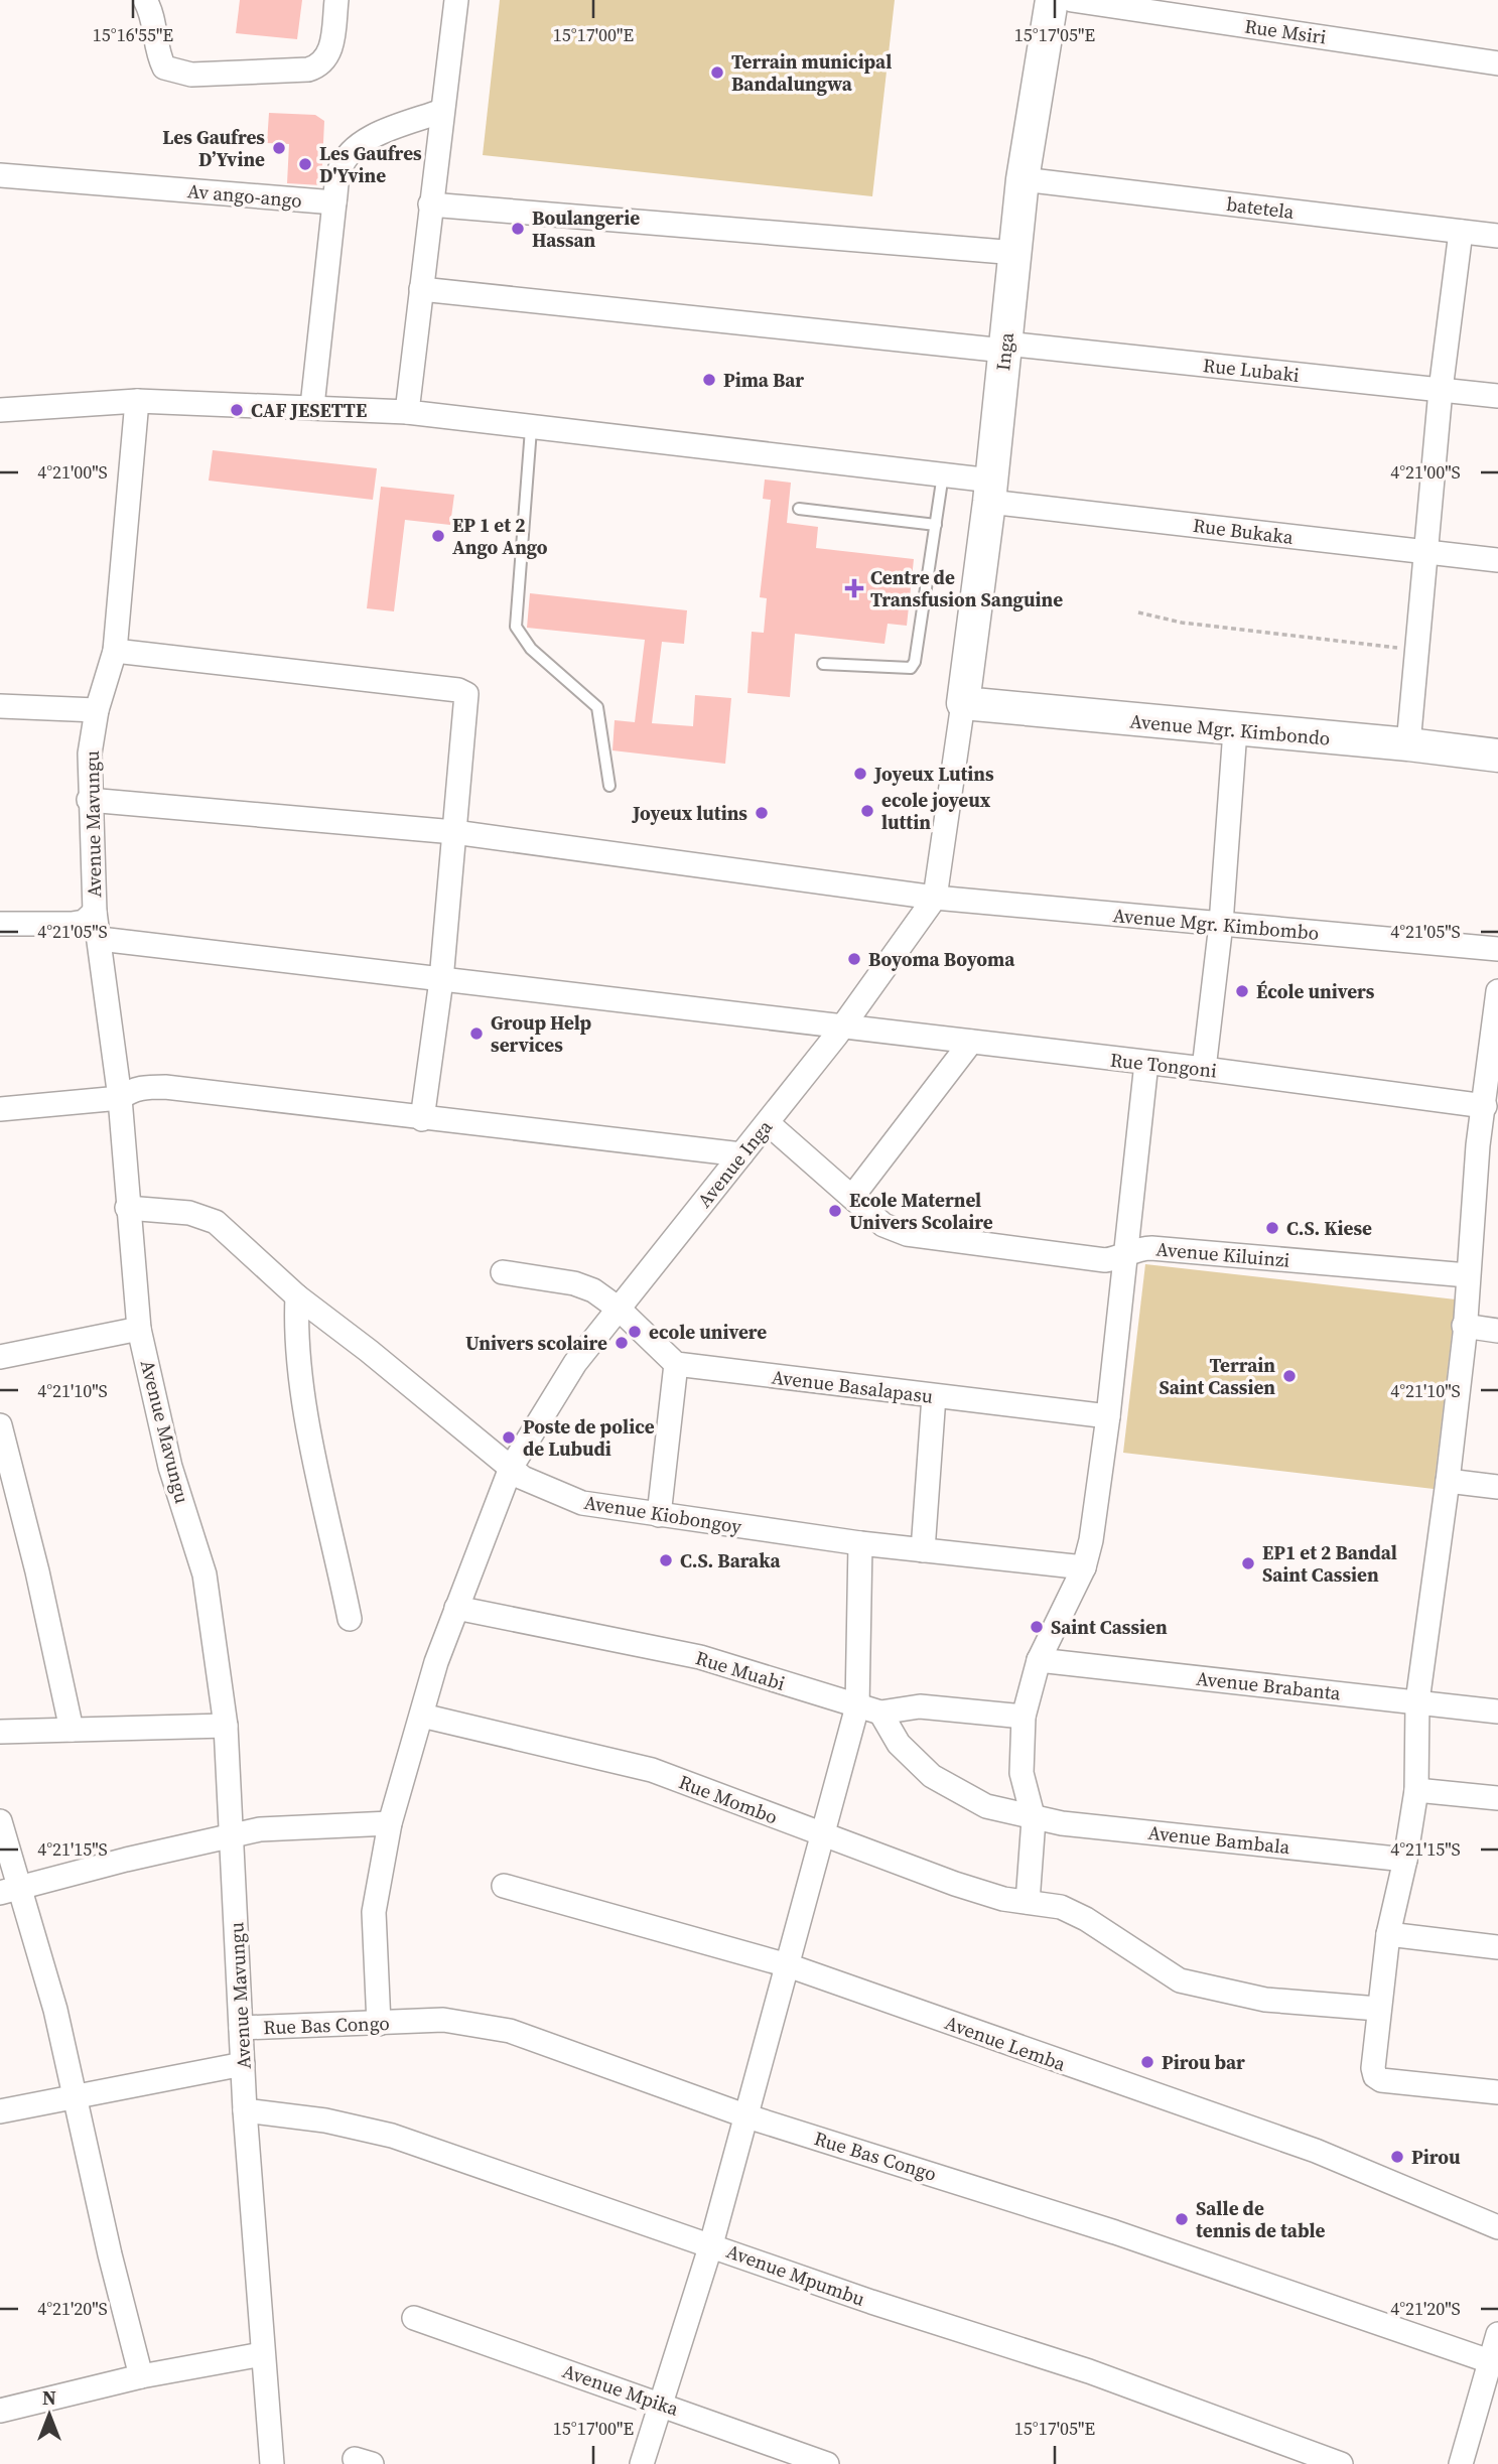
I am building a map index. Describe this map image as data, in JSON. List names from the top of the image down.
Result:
{
  "streets": {
    "street": [
      "Rue Msiri",
      "Av ango-ango",
      "batetela",
      "Inga",
      "Rue Lubaki",
      "Rue Bukaka",
      "Avenue Mgr. Kimbondo",
      "Avenue Mavungu",
      "Avenue Mgr. Kimbombo",
      "Rue Tongoni",
      "Avenue Inga",
      "Avenue Kiluinzi",
      "Avenue Basalapasu",
      "Avenue Kiobongoy",
      "Rue Muabi",
      "Avenue Brabanta",
      "Rue Mombo",
      "Avenue Bambala",
      "Rue Bas Congo",
      "Avenue Lemba",
      "Avenue Mpumbu",
      "Avenue Mpika"
    ]
  },
  "crossings": [
    ["batetela", "Inga"],
    ["Inga", "Rue Lubaki"],
    ["Inga", "Rue Bukaka"],
    ["Inga", "Avenue Mgr. Kimbondo"],
    ["Inga", "Avenue Inga"],
    ["Rue Bukaka", "Avenue Mavungu"],
    ["Avenue Mgr. Kimbondo", "Avenue Inga"],
    ["Avenue Mavungu", "Avenue Mgr. Kimbombo"],
    ["Avenue Mavungu", "Rue Tongoni"],
    ["Avenue Mavungu", "Avenue Kiobongoy"],
    ["Avenue Mavungu", "Rue Bas Congo"],
    ["Avenue Mavungu", "Avenue Mpumbu"],
    ["Avenue Mgr. Kimbombo", "Avenue Inga"],
    ["Rue Tongoni", "Avenue Inga"],
    ["Avenue Inga", "Avenue Kiluinzi"],
    ["Avenue Inga", "Avenue Kiobongoy"],
    ["Avenue Inga", "Rue Muabi"],
    ["Avenue Inga", "Rue Mombo"],
    ["Avenue Inga", "Rue Bas Congo"],
    ["Rue Muabi", "Avenue Bambala"]
  ],
  "places": {
    "other": [
      "Terrain municipal Bandalungwa",
      "Les Gaufres D’Yvine",
      "Les Gaufres D'Yvine",
      "Boulangerie Hassan",
      "Pima Bar",
      "CAF JESETTE",
      "EP 1 et 2 Ango Ango",
      "Joyeux Lutins",
      "ecole joyeux luttin",
      "Joyeux lutins",
      "Boyoma Boyoma",
      "École univers",
      "Group Help services",
      "Ecole Maternel Univers Scolaire",
      "C.S. Kiese",
      "ecole univere",
      "Univers scolaire",
      "Terrain Saint Cassien",
      "Poste de police de Lubudi",
      "C.S. Baraka",
      "EP1 et 2 Bandal Saint Cassien",
      "Saint Cassien",
      "Pirou bar",
      "Pirou",
      "Salle de tennis de table"
    ],
    "health": ["Centre de Transfusion Sanguine"]
  },
  "north": "top",
  "coordinates": [
    "15°16'55\"E",
    "15°17'00\"E",
    "15°17'05\"E",
    "4°21'00\"S",
    "4°21'05\"S",
    "4°21'10\"S",
    "4°21'15\"S",
    "4°21'20\"S"
  ]
}
